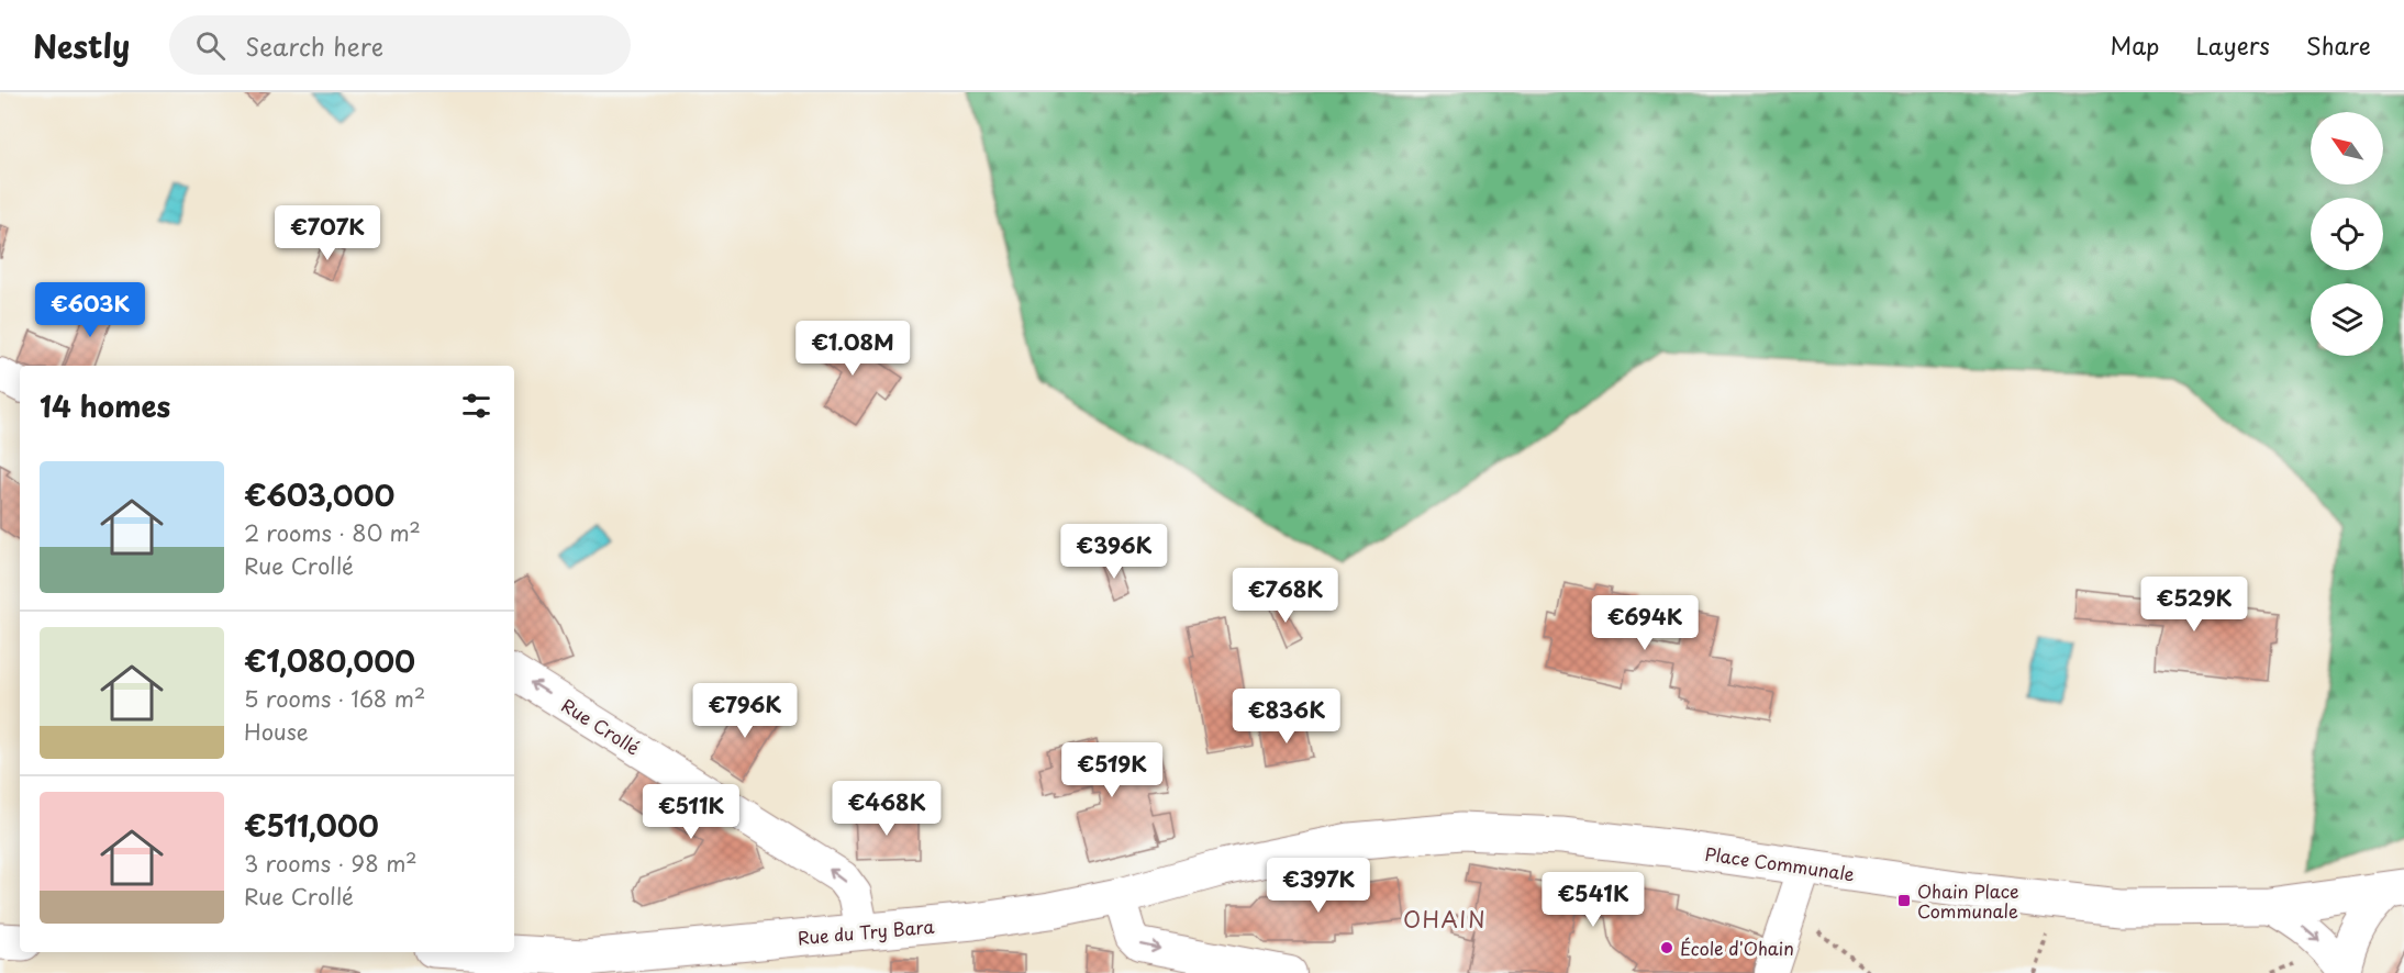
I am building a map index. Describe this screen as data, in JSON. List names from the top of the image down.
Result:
{
  "streets": {
    "main road": ["Place Communale", "Rue du Try Bara"],
    "street": ["Rue Crollé"]
  },
  "crossings": [
    ["Rue Crollé", "Rue du Try Bara"],
    ["Place Communale", "Rue du Try Bara"]
  ],
  "one_way": ["Rue Crollé"],
  "districts": ["OHAIN"],
  "places": {
    "transit": ["Ohain Place Communale"],
    "other": ["École d'Ohain"]
  },
  "north": "top left",
  "page": {
    "header": "Nestly",
    "search": "Search here",
    "nav": ["Map", "Layers", "Share"],
    "price": [
      "€707K",
      "€603K",
      "€1.08M",
      "€396K",
      "€768K",
      "€529K",
      "€694K",
      "€796K",
      "€836K",
      "€519K",
      "€468K",
      "€511K",
      "€397K",
      "€541K"
    ],
    "heading": "14 homes",
    "list": [
      {
        "name": "€603,000",
        "note": "2 rooms · 80 m² · Rue Crollé"
      },
      {
        "name": "€1,080,000",
        "note": "5 rooms · 168 m² · House"
      },
      {
        "name": "€511,000",
        "note": "3 rooms · 98 m² · Rue Crollé"
      }
    ]
  }
}
